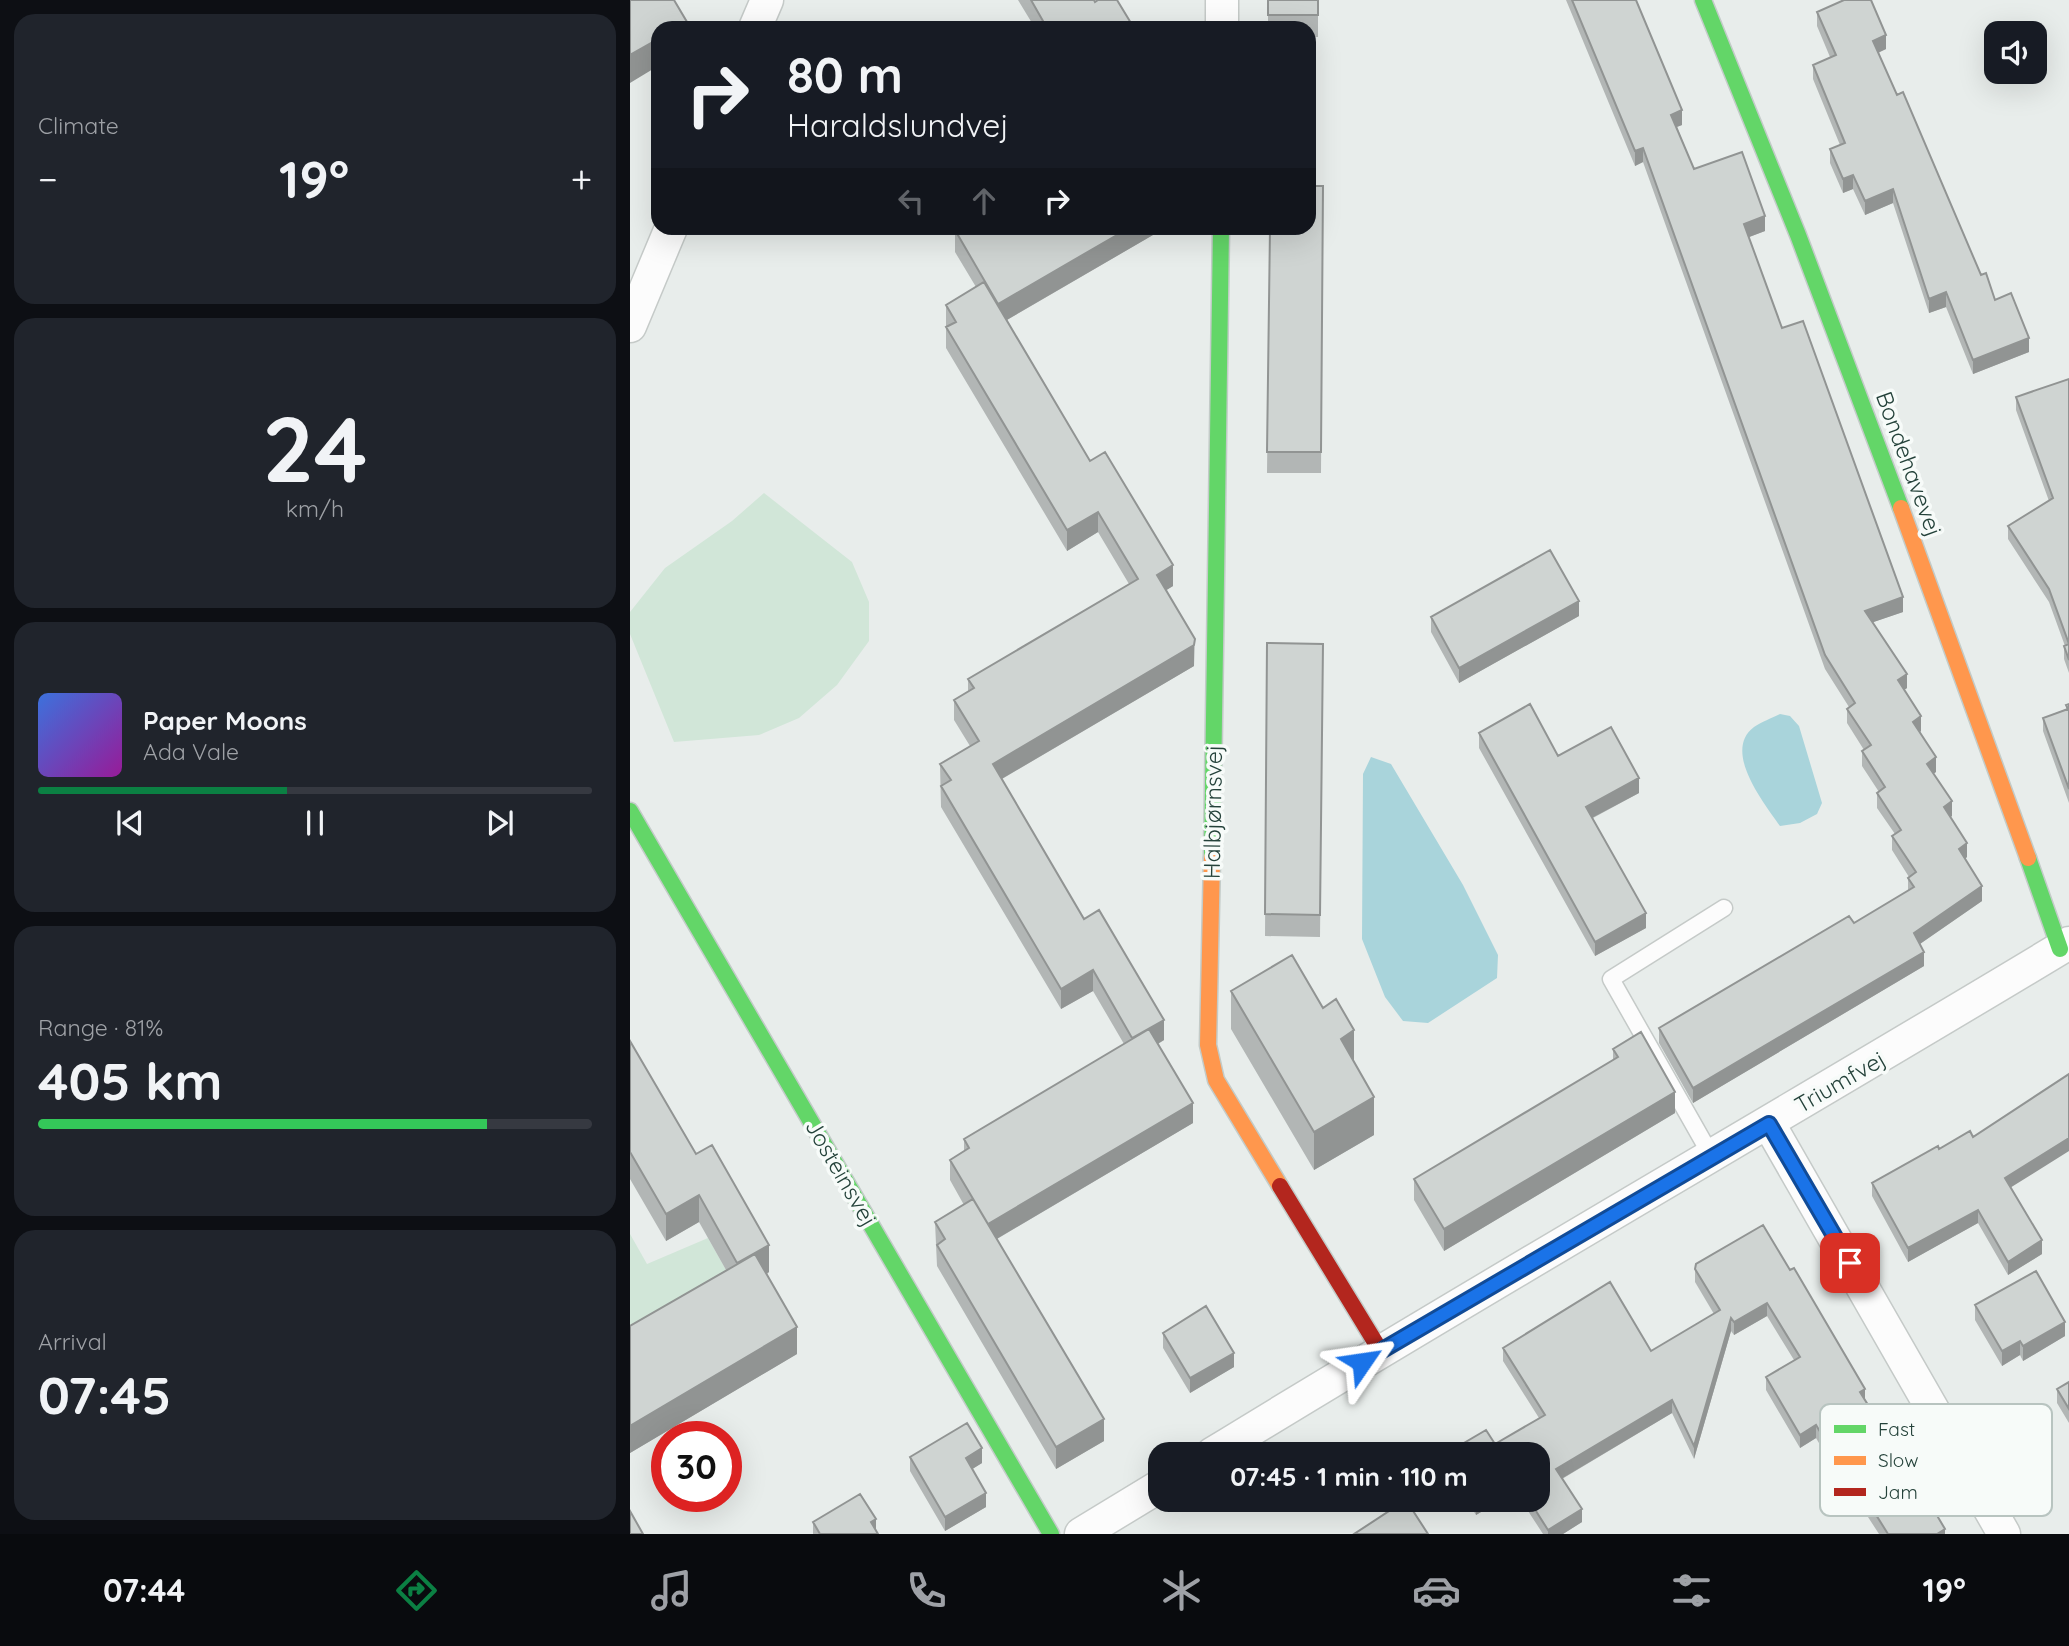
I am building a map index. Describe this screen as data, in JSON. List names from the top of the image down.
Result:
{
  "streets": {
    "street": [
      "Bondehavevej",
      "Halbjørnsvej",
      "Triumfvej",
      "Josteinsvej"
    ]
  },
  "crossings": [
    ["Bondehavevej", "Triumfvej"],
    ["Halbjørnsvej", "Triumfvej"]
  ],
  "legend": ["Fast", "Slow", "Jam"],
  "page": {
    "tile": [
      "Climate",
      ["24", "km/h"],
      ["Range · 81%", "405 km"],
      ["Arrival", "07:45"]
    ],
    "turn": ["80 m", "Haraldslundvej"],
    "heat": ["−", "19°", "+"],
    "song": ["Paper Moons", "Ada Vale"],
    "limit": "30",
    "trip": "07:45 · 1 min · 110 m",
    "tabs": ["07:44", "19°"]
  }
}
